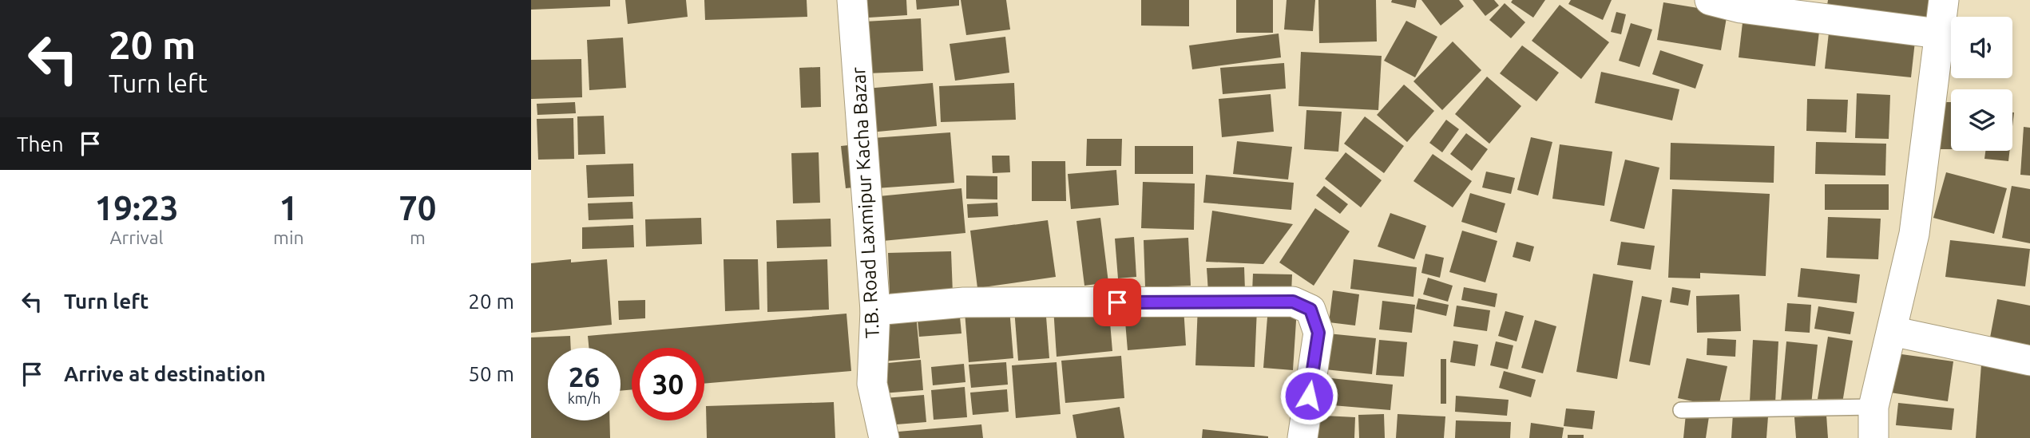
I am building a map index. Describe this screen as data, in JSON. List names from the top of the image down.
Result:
{
  "streets": {
    "street": ["T.B. Road Laxmipur Kacha Bazar"]
  },
  "page": {
    "turn": ["20 m", "Turn left"],
    "then": "Then",
    "eta": [
      "19:23",
      "Arrival",
      "1",
      "min",
      "70",
      "m"
    ],
    "list": [
      {
        "name": "Turn left",
        "value": "20 m"
      },
      {
        "name": "Arrive at destination",
        "value": "50 m"
      }
    ],
    "speed": "26 km/h",
    "limit": "30"
  }
}
